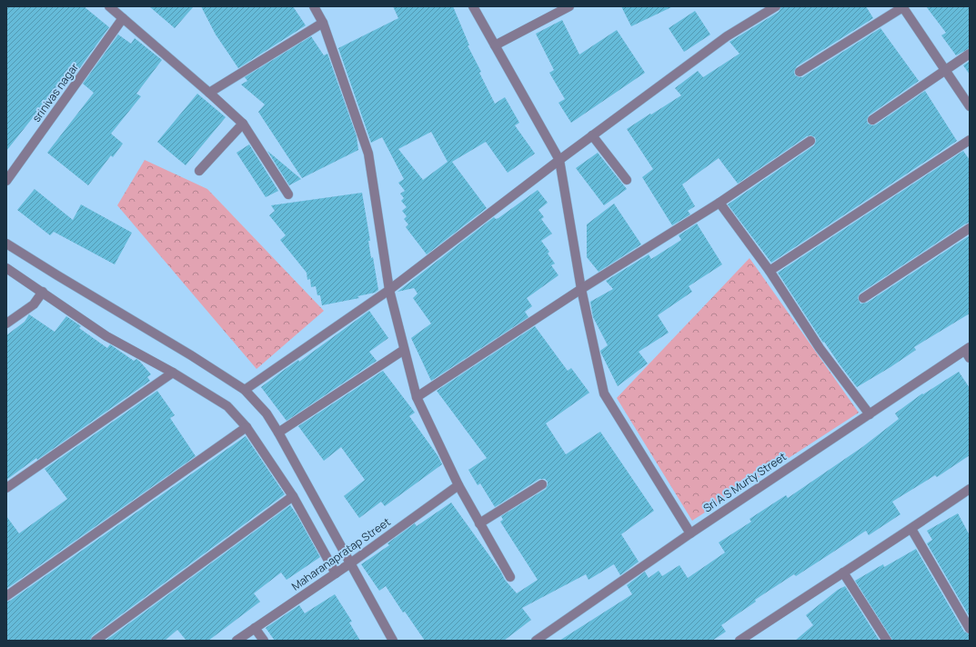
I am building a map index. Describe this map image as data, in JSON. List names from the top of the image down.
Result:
{
  "streets": {
    "street": ["srinivas nagar", "Sri A S Murty Street", "Maharanapratap Street"]
  }
}
